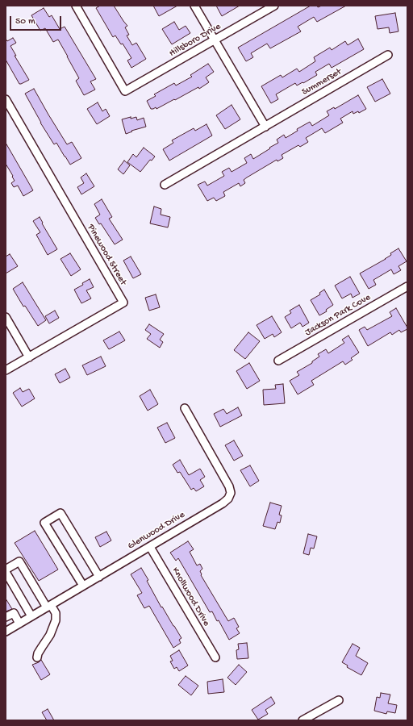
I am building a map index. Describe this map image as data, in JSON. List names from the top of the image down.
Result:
{
  "streets": {
    "street": [
      "Hillsboro Drive",
      "Summerset",
      "Pinewood Street",
      "Jackson Park Cove",
      "Glenwood Drive",
      "Knollwood Drive"
    ]
  },
  "crossings": [
    ["Glenwood Drive", "Knollwood Drive"]
  ],
  "scale_bar": "50 m"
}
